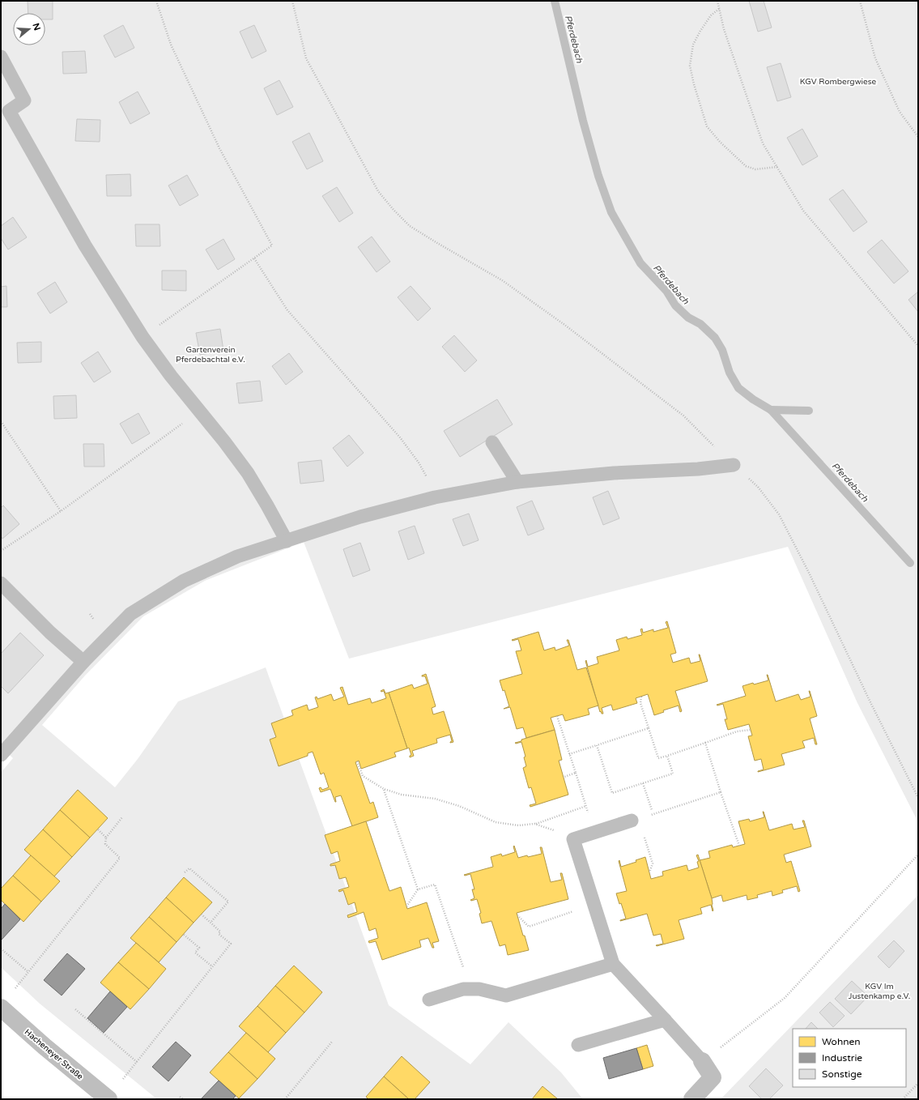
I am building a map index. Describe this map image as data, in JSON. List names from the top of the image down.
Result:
{
  "streets": {
    "street": ["Hacheneyer Straße"]
  },
  "water": ["Pferdebach"],
  "parks": ["KGV Rombergwiese", "Gartenverein Pferdebachtal e.V.", "KGV Im Justenkamp e.V."],
  "legend": ["Wohnen", "Industrie", "Sonstige"],
  "north": "right"
}
